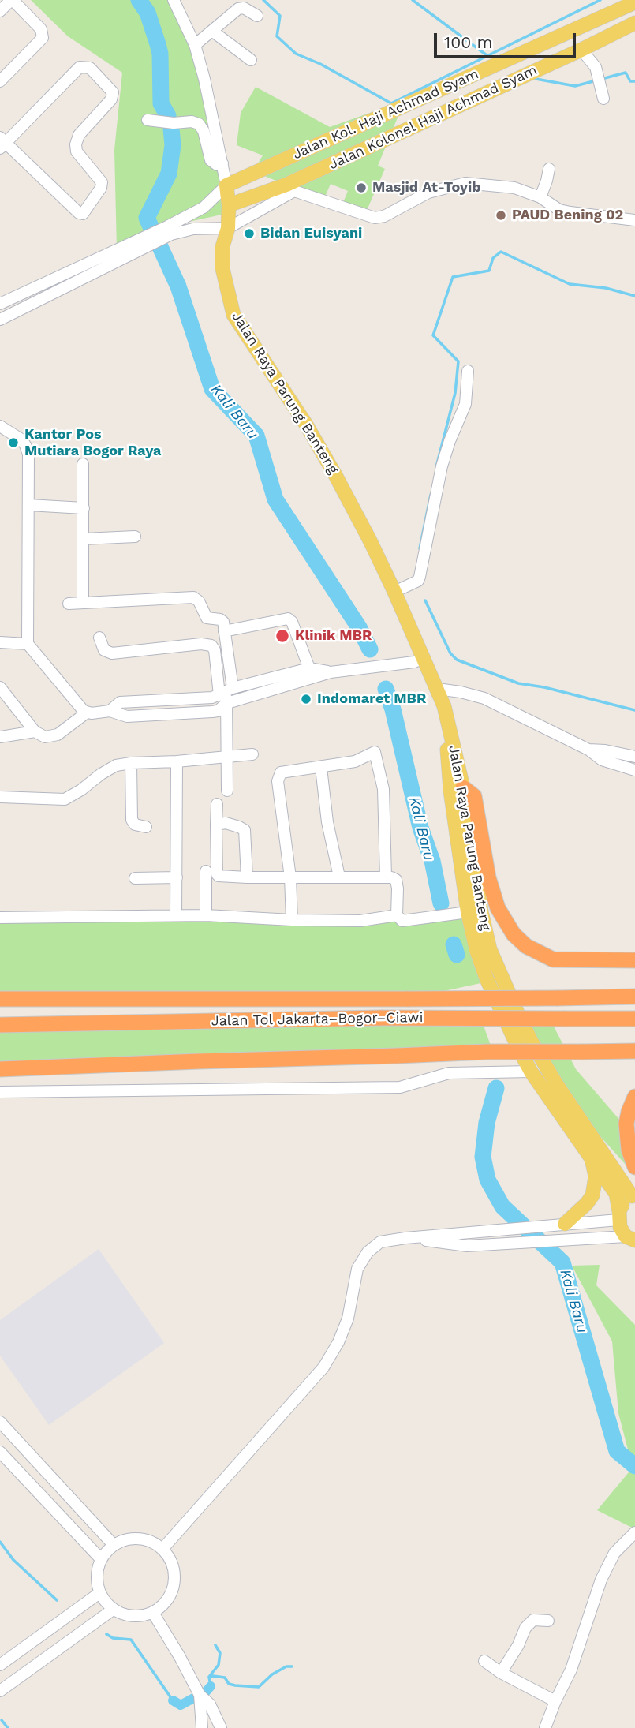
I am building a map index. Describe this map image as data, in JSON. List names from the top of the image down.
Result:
{
  "streets": {
    "highway": ["Jalan Tol Jakarta–Bogor–Ciawi"],
    "main road": ["Jalan Kol. Haji Achmad Syam", "Jalan Kolonel Haji Achmad Syam", "Jalan Raya Parung Banteng"]
  },
  "crossings": [
    ["Jalan Kol. Haji Achmad Syam", "Jalan Raya Parung Banteng"],
    ["Jalan Kolonel Haji Achmad Syam", "Jalan Raya Parung Banteng"]
  ],
  "water": ["Kali Baru"],
  "places": [
    "Masjid At-Toyib",
    "PAUD Bening 02",
    "Bidan Euisyani",
    "Kantor Pos Mutiara Bogor Raya",
    "Klinik MBR",
    "Indomaret MBR"
  ],
  "scale_bar": "100 m"
}
